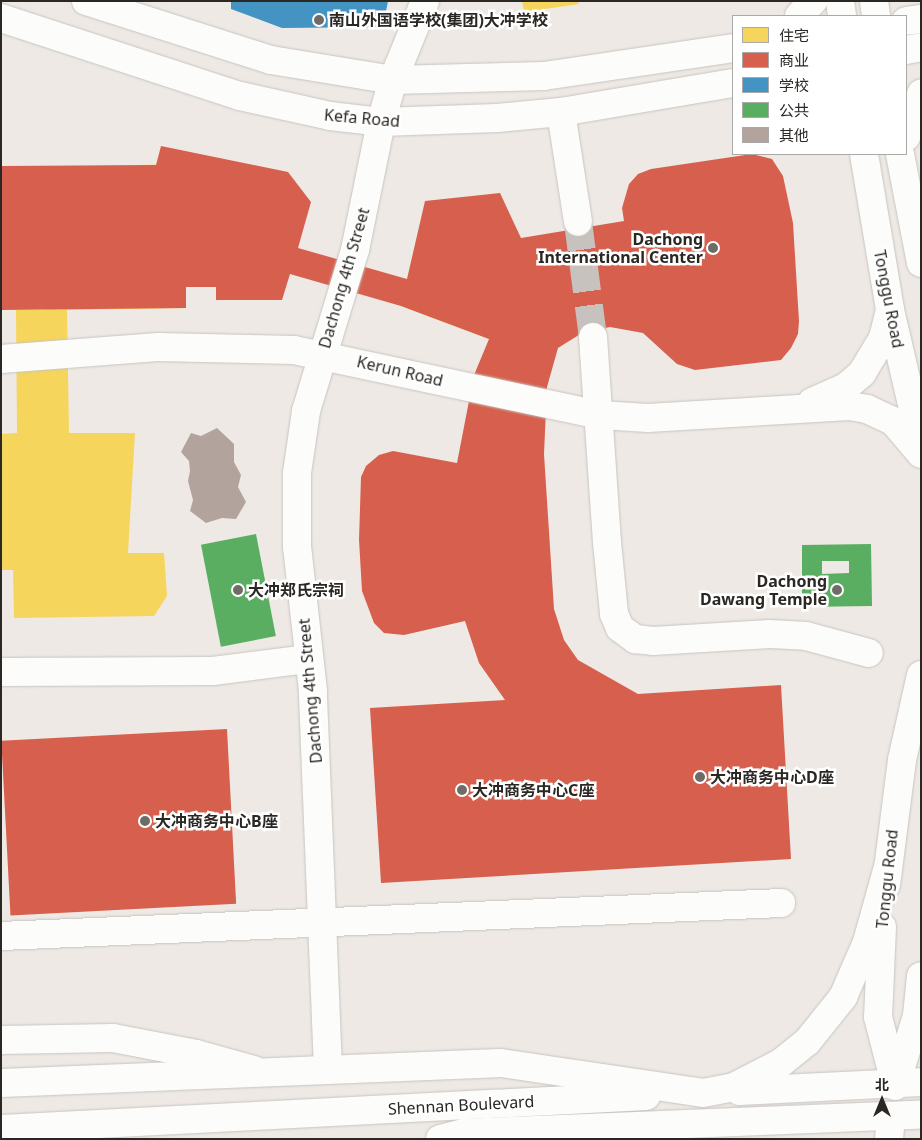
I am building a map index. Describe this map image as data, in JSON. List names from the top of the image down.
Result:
{
  "streets": {
    "street": [
      "Kefa Road",
      "Dachong 4th Street",
      "Tonggu Road",
      "Kerun Road",
      "Shennan Boulevard"
    ]
  },
  "crossings": [
    ["Kefa Road", "Dachong 4th Street"],
    ["Dachong 4th Street", "Kerun Road"],
    ["Tonggu Road", "Shennan Boulevard"]
  ],
  "places": [
    "南山外国语学校(集团)大冲学校",
    "Dachong International Center",
    "大冲郑氏宗祠",
    "Dachong Dawang Temple",
    "大冲商务中心D座",
    "大冲商务中心C座",
    "大冲商务中心B座"
  ],
  "legend": [
    "住宅",
    "商业",
    "学校",
    "公共",
    "其他"
  ],
  "north": "top"
}
